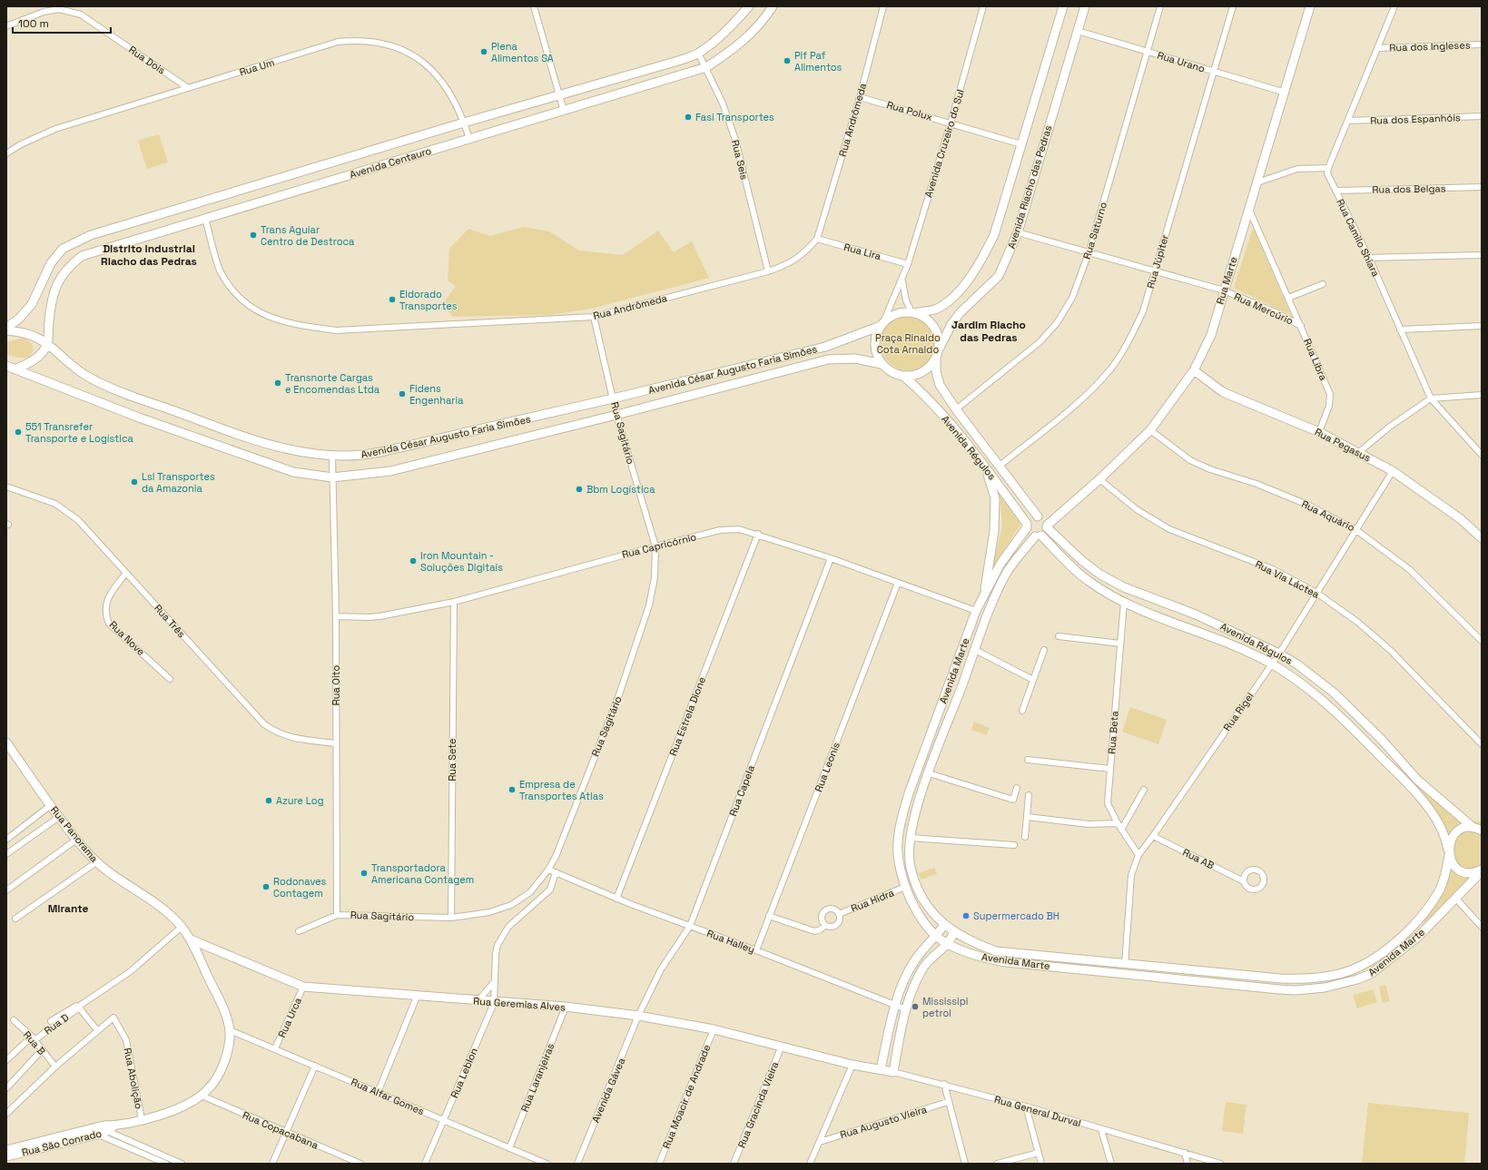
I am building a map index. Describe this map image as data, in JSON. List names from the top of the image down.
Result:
{
  "streets": {
    "street": [
      "Rua dos Ingleses",
      "Rua Dois",
      "Rua Urano",
      "Rua Um",
      "Rua Polux",
      "Rua dos Espanhóis",
      "Rua Andrômeda",
      "Avenida Cruzeiro do Sul",
      "Rua Seis",
      "Avenida Centauro",
      "Avenida Riacho das Pedras",
      "Rua dos Belgas",
      "Rua Saturno",
      "Rua Camilo Shiara",
      "Rua Lira",
      "Rua Júpiter",
      "Rua Marte",
      "Rua Mercúrio",
      "Rua Libra",
      "Avenida César Augusto Faria Simões",
      "Rua Sagitário",
      "Rua Pegasus",
      "Avenida Régulos",
      "Rua Aquário",
      "Rua Capricórnio",
      "Rua Via Láctea",
      "Rua Três",
      "Rua Nove",
      "Avenida Marte",
      "Rua Oito",
      "Rua Rigel",
      "Rua Estrela Dione",
      "Rua Beta",
      "Rua Sete",
      "Rua Leonis",
      "Rua Capela",
      "Rua Panorama",
      "Rua AB",
      "Rua Hidra",
      "Rua Halley",
      "Rua Geremias Alves",
      "Rua Urca",
      "Rua D",
      "Rua B",
      "Rua Leblon",
      "Rua Laranjeiras",
      "Rua Abolição",
      "Avenida Gávea",
      "Rua Alfar Gomes",
      "Rua Moacir de Andrade",
      "Rua Gracinda Vieira",
      "Rua General Durval",
      "Rua Augusto Vieira",
      "Rua Copacabana",
      "Rua São Conrado"
    ]
  },
  "crossings": [
    ["Rua Dois", "Rua Um"],
    ["Rua Urano", "Avenida Riacho das Pedras"],
    ["Rua Urano", "Rua Saturno"],
    ["Rua Urano", "Rua Júpiter"],
    ["Rua Urano", "Rua Marte"],
    ["Rua Um", "Avenida Centauro"],
    ["Rua Polux", "Rua Andrômeda"],
    ["Rua Polux", "Avenida Cruzeiro do Sul"],
    ["Rua Polux", "Avenida Riacho das Pedras"],
    ["Rua Andrômeda", "Rua Seis"],
    ["Rua Andrômeda", "Avenida Centauro"],
    ["Rua Andrômeda", "Rua Lira"],
    ["Rua Andrômeda", "Rua Sagitário"],
    ["Avenida Cruzeiro do Sul", "Avenida Riacho das Pedras"],
    ["Avenida Cruzeiro do Sul", "Rua Lira"],
    ["Avenida Cruzeiro do Sul", "Avenida César Augusto Faria Simões"],
    ["Avenida Cruzeiro do Sul", "Avenida Régulos"],
    ["Rua Seis", "Avenida Centauro"],
    ["Avenida Centauro", "Avenida César Augusto Faria Simões"],
    ["Avenida Riacho das Pedras", "Rua Mercúrio"],
    ["Avenida Riacho das Pedras", "Avenida César Augusto Faria Simões"],
    ["Avenida Riacho das Pedras", "Avenida Régulos"],
    ["Rua dos Belgas", "Rua Camilo Shiara"],
    ["Rua Saturno", "Rua Mercúrio"],
    ["Rua Saturno", "Avenida Régulos"],
    ["Rua Júpiter", "Rua Mercúrio"],
    ["Rua Júpiter", "Avenida Régulos"],
    ["Rua Marte", "Rua Mercúrio"],
    ["Rua Marte", "Rua Libra"],
    ["Rua Marte", "Rua Pegasus"],
    ["Rua Marte", "Avenida Régulos"],
    ["Rua Marte", "Rua Aquário"],
    ["Rua Marte", "Rua Via Láctea"],
    ["Rua Marte", "Avenida Marte"],
    ["Rua Mercúrio", "Rua Libra"],
    ["Rua Libra", "Rua Pegasus"],
    ["Avenida César Augusto Faria Simões", "Rua Sagitário"],
    ["Avenida César Augusto Faria Simões", "Avenida Régulos"],
    ["Avenida César Augusto Faria Simões", "Rua Oito"],
    ["Rua Sagitário", "Rua Capricórnio"],
    ["Rua Sagitário", "Rua Oito"],
    ["Rua Sagitário", "Rua Sete"],
    ["Rua Sagitário", "Rua Halley"],
    ["Rua Pegasus", "Rua Rigel"],
    ["Avenida Régulos", "Avenida Marte"],
    ["Avenida Régulos", "Rua Rigel"],
    ["Avenida Régulos", "Rua Beta"],
    ["Rua Aquário", "Rua Rigel"],
    ["Rua Capricórnio", "Avenida Marte"],
    ["Rua Capricórnio", "Rua Oito"],
    ["Rua Capricórnio", "Rua Estrela Dione"],
    ["Rua Capricórnio", "Rua Sete"],
    ["Rua Capricórnio", "Rua Leonis"],
    ["Rua Capricórnio", "Rua Capela"],
    ["Rua Via Láctea", "Rua Rigel"],
    ["Rua Três", "Rua Nove"],
    ["Rua Três", "Rua Oito"],
    ["Avenida Marte", "Rua Rigel"],
    ["Avenida Marte", "Rua Hidra"],
    ["Rua Rigel", "Rua Beta"],
    ["Rua Rigel", "Rua AB"],
    ["Rua Estrela Dione", "Rua Halley"],
    ["Rua Leonis", "Rua Halley"],
    ["Rua Capela", "Rua Halley"],
    ["Rua Capela", "Rua Geremias Alves"],
    ["Rua Capela", "Avenida Gávea"],
    ["Rua Panorama", "Rua Geremias Alves"],
    ["Rua Panorama", "Rua São Conrado"],
    ["Rua Halley", "Rua Leblon"],
    ["Rua Geremias Alves", "Rua Urca"],
    ["Rua Geremias Alves", "Rua Leblon"],
    ["Rua Geremias Alves", "Rua Laranjeiras"],
    ["Rua Geremias Alves", "Avenida Gávea"],
    ["Rua Geremias Alves", "Rua Moacir de Andrade"],
    ["Rua Geremias Alves", "Rua Gracinda Vieira"],
    ["Rua Geremias Alves", "Rua General Durval"],
    ["Rua Geremias Alves", "Rua São Conrado"],
    ["Rua Urca", "Rua Alfar Gomes"],
    ["Rua D", "Rua B"],
    ["Rua B", "Rua Abolição"],
    ["Rua Leblon", "Rua Alfar Gomes"],
    ["Rua Laranjeiras", "Rua Alfar Gomes"],
    ["Rua Abolição", "Rua São Conrado"],
    ["Rua Alfar Gomes", "Rua São Conrado"],
    ["Rua Copacabana", "Rua São Conrado"]
  ],
  "districts": ["Distrito Industrial Riacho das Pedras", "Jardim Riacho das Pedras", "Mirante"],
  "parks": ["Praça Rinaldo Cota Arnaldo"],
  "places": [
    "Plena Alimentos SA",
    "Pif Paf Alimentos",
    "Fasi Transportes",
    "Trans Aguiar Centro de Destroca",
    "Eldorado Transportes",
    "Transnorte Cargas e Encomendas Ltda",
    "Fidens Engenharia",
    "551 Transrefer Transporte e Logística",
    "Lsl Transportes da Amazonia",
    "Bbm Logística",
    "Iron Mountain - Soluções Digitais",
    "Empresa de Transportes Atlas",
    "Azure Log",
    "Transportadora Americana Contagem",
    "Rodonaves Contagem",
    "Supermercado BH",
    "Mississipi petrol"
  ],
  "scale_bar": "100 m"
}
